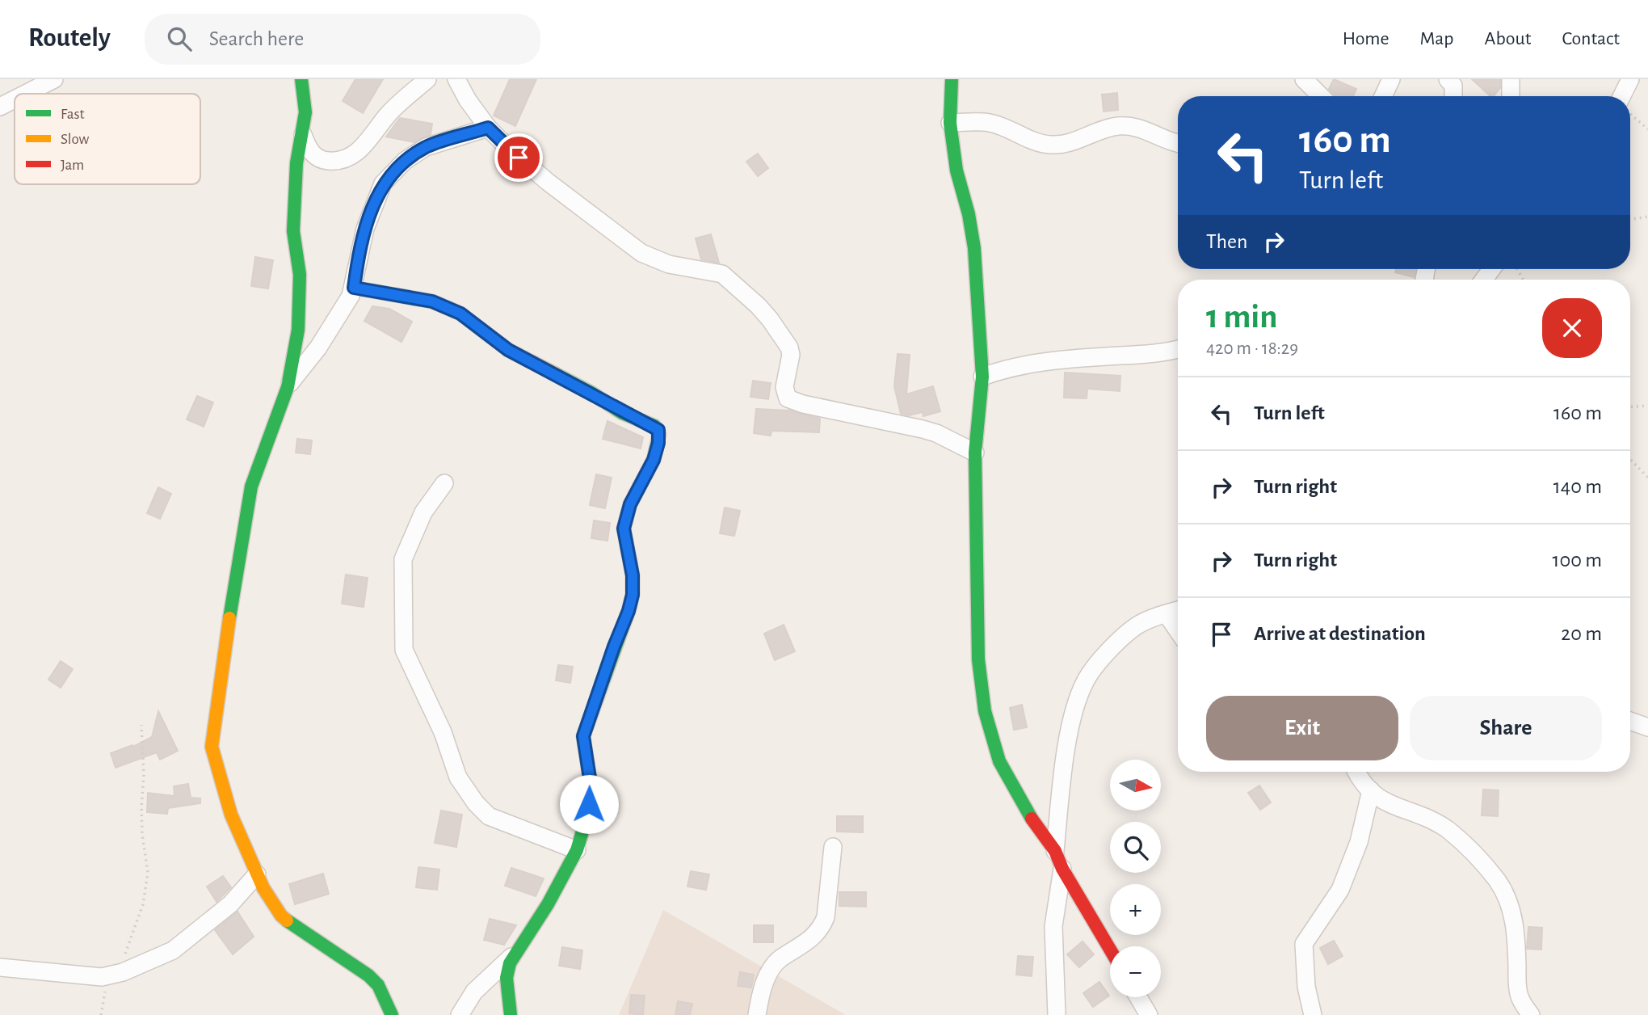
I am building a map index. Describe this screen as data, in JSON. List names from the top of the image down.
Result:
{
  "legend": ["Fast", "Slow", "Jam"],
  "north": "right",
  "page": {
    "header": "Routely",
    "search": "Search here",
    "nav": [
      "Home",
      "Map",
      "About",
      "Contact"
    ],
    "turn": ["160 m", "Turn left"],
    "then": "Then",
    "heading": ["1 min", "420 m · 18:29"],
    "list": [
      {
        "name": "Turn left",
        "value": "160 m"
      },
      {
        "name": "Turn right",
        "value": "140 m"
      },
      {
        "name": "Turn right",
        "value": "100 m"
      },
      {
        "name": "Arrive at destination",
        "value": "20 m"
      }
    ],
    "buttons": ["Exit", "Share"],
    "map_buttons": ["+", "−"]
  }
}
